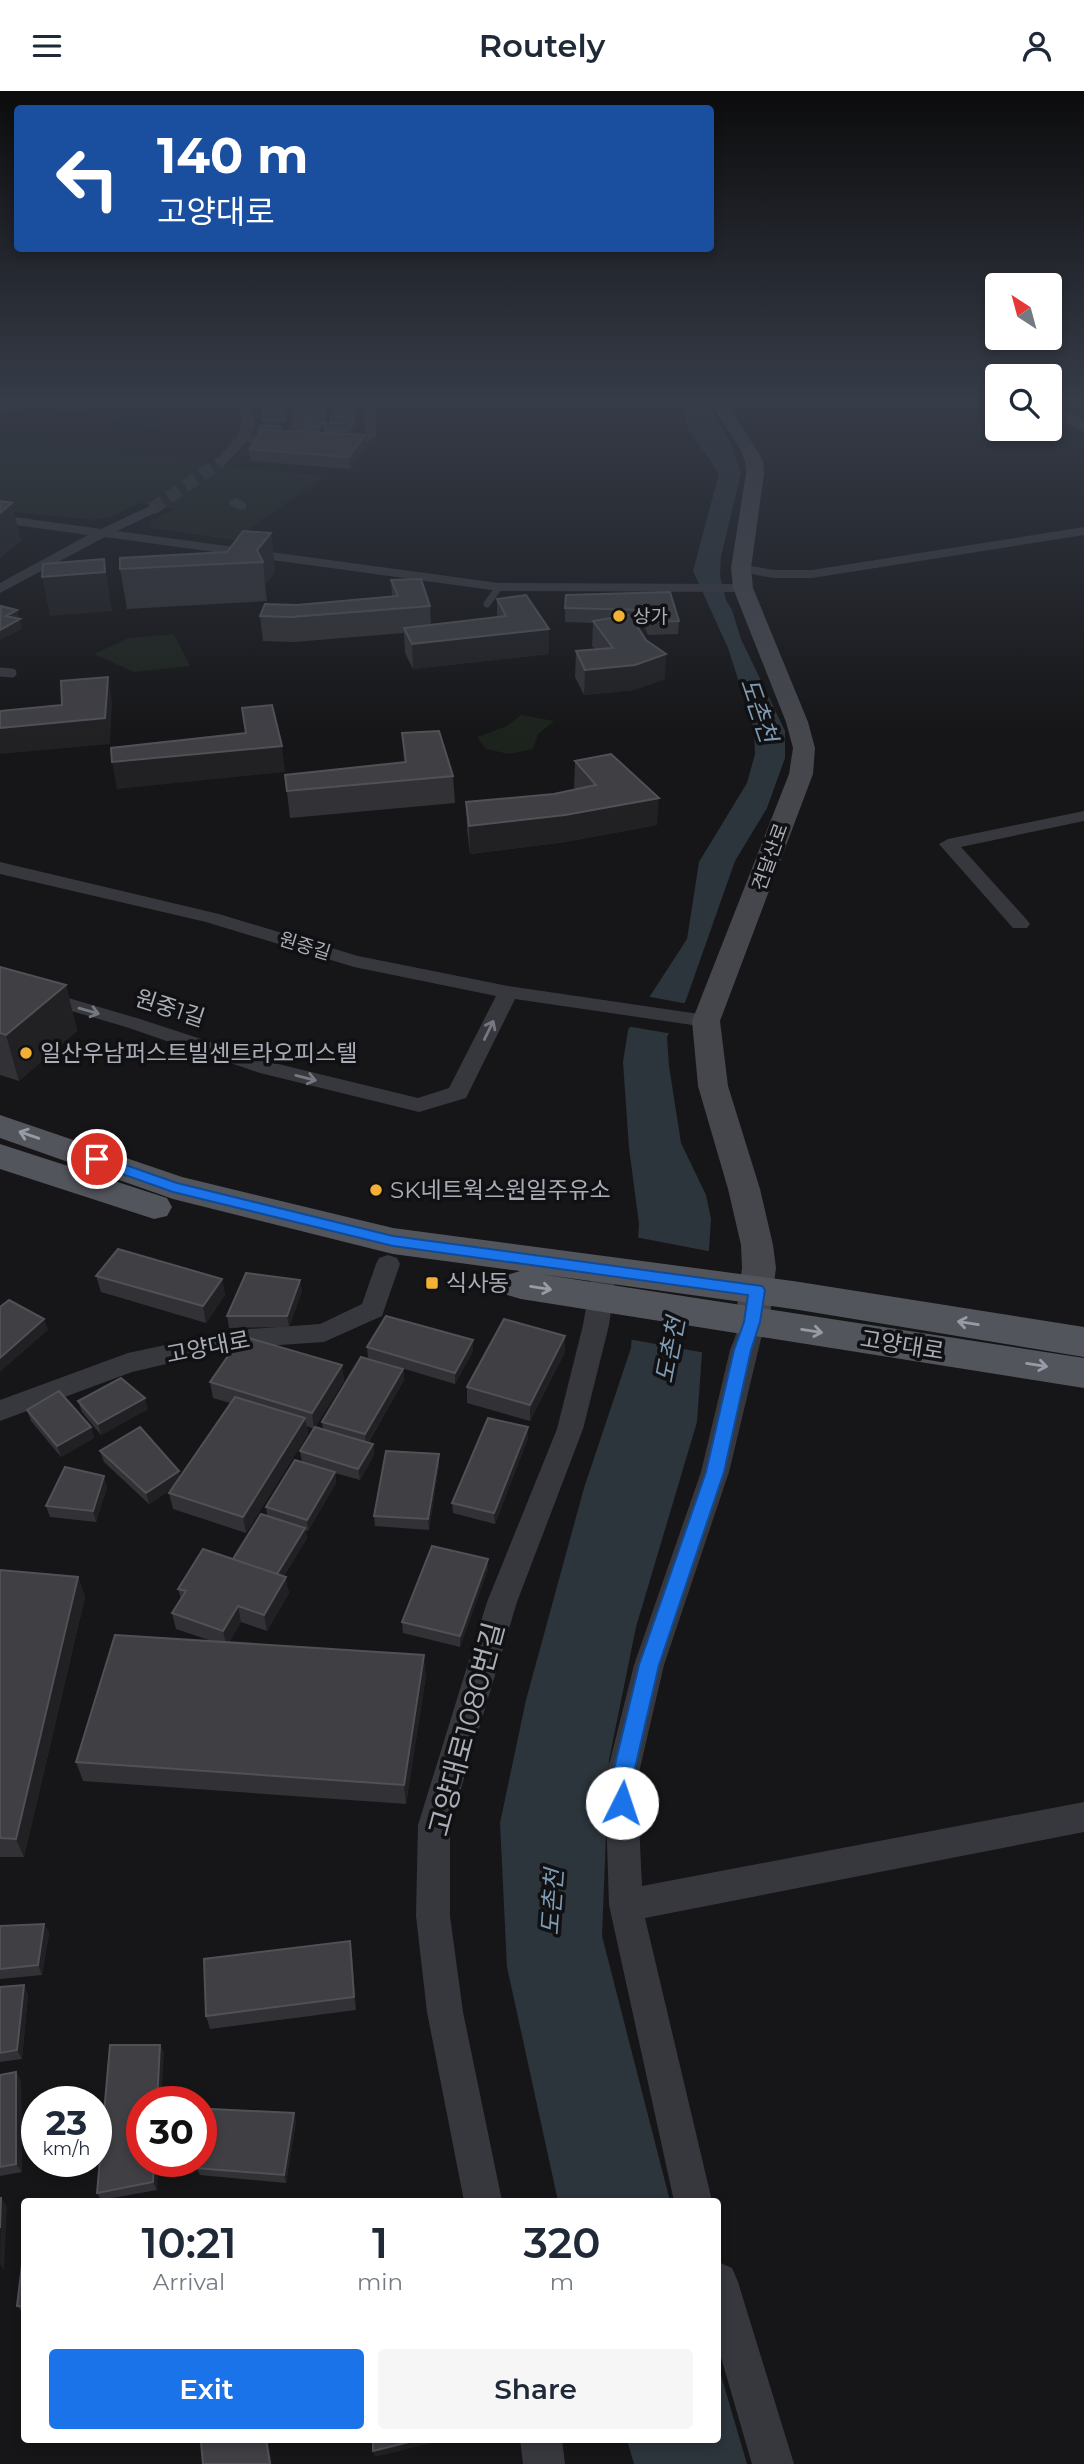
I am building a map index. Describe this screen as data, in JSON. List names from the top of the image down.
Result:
{
  "streets": {
    "main road": ["고양대로"],
    "street": [
      "견달산로",
      "원중길",
      "원중1길",
      "고양대로1080번길"
    ]
  },
  "crossings": [
    ["견달산로", "원중길"],
    ["견달산로", "고양대로"],
    ["원중길", "원중1길"]
  ],
  "one_way": ["원중1길"],
  "water": ["도촌천"],
  "places": {
    "other": ["상가", "일산우남퍼스트빌센트라오피스텔", "SK네트웍스원일주유소"],
    "transit": ["식사동"]
  },
  "north": "top left",
  "page": {
    "header": "Routely",
    "turn": ["140 m", "고양대로"],
    "speed": "23 km/h",
    "limit": "30",
    "eta": [
      "10:21",
      "Arrival",
      "1",
      "min",
      "320",
      "m"
    ],
    "buttons": ["Exit", "Share"]
  }
}
